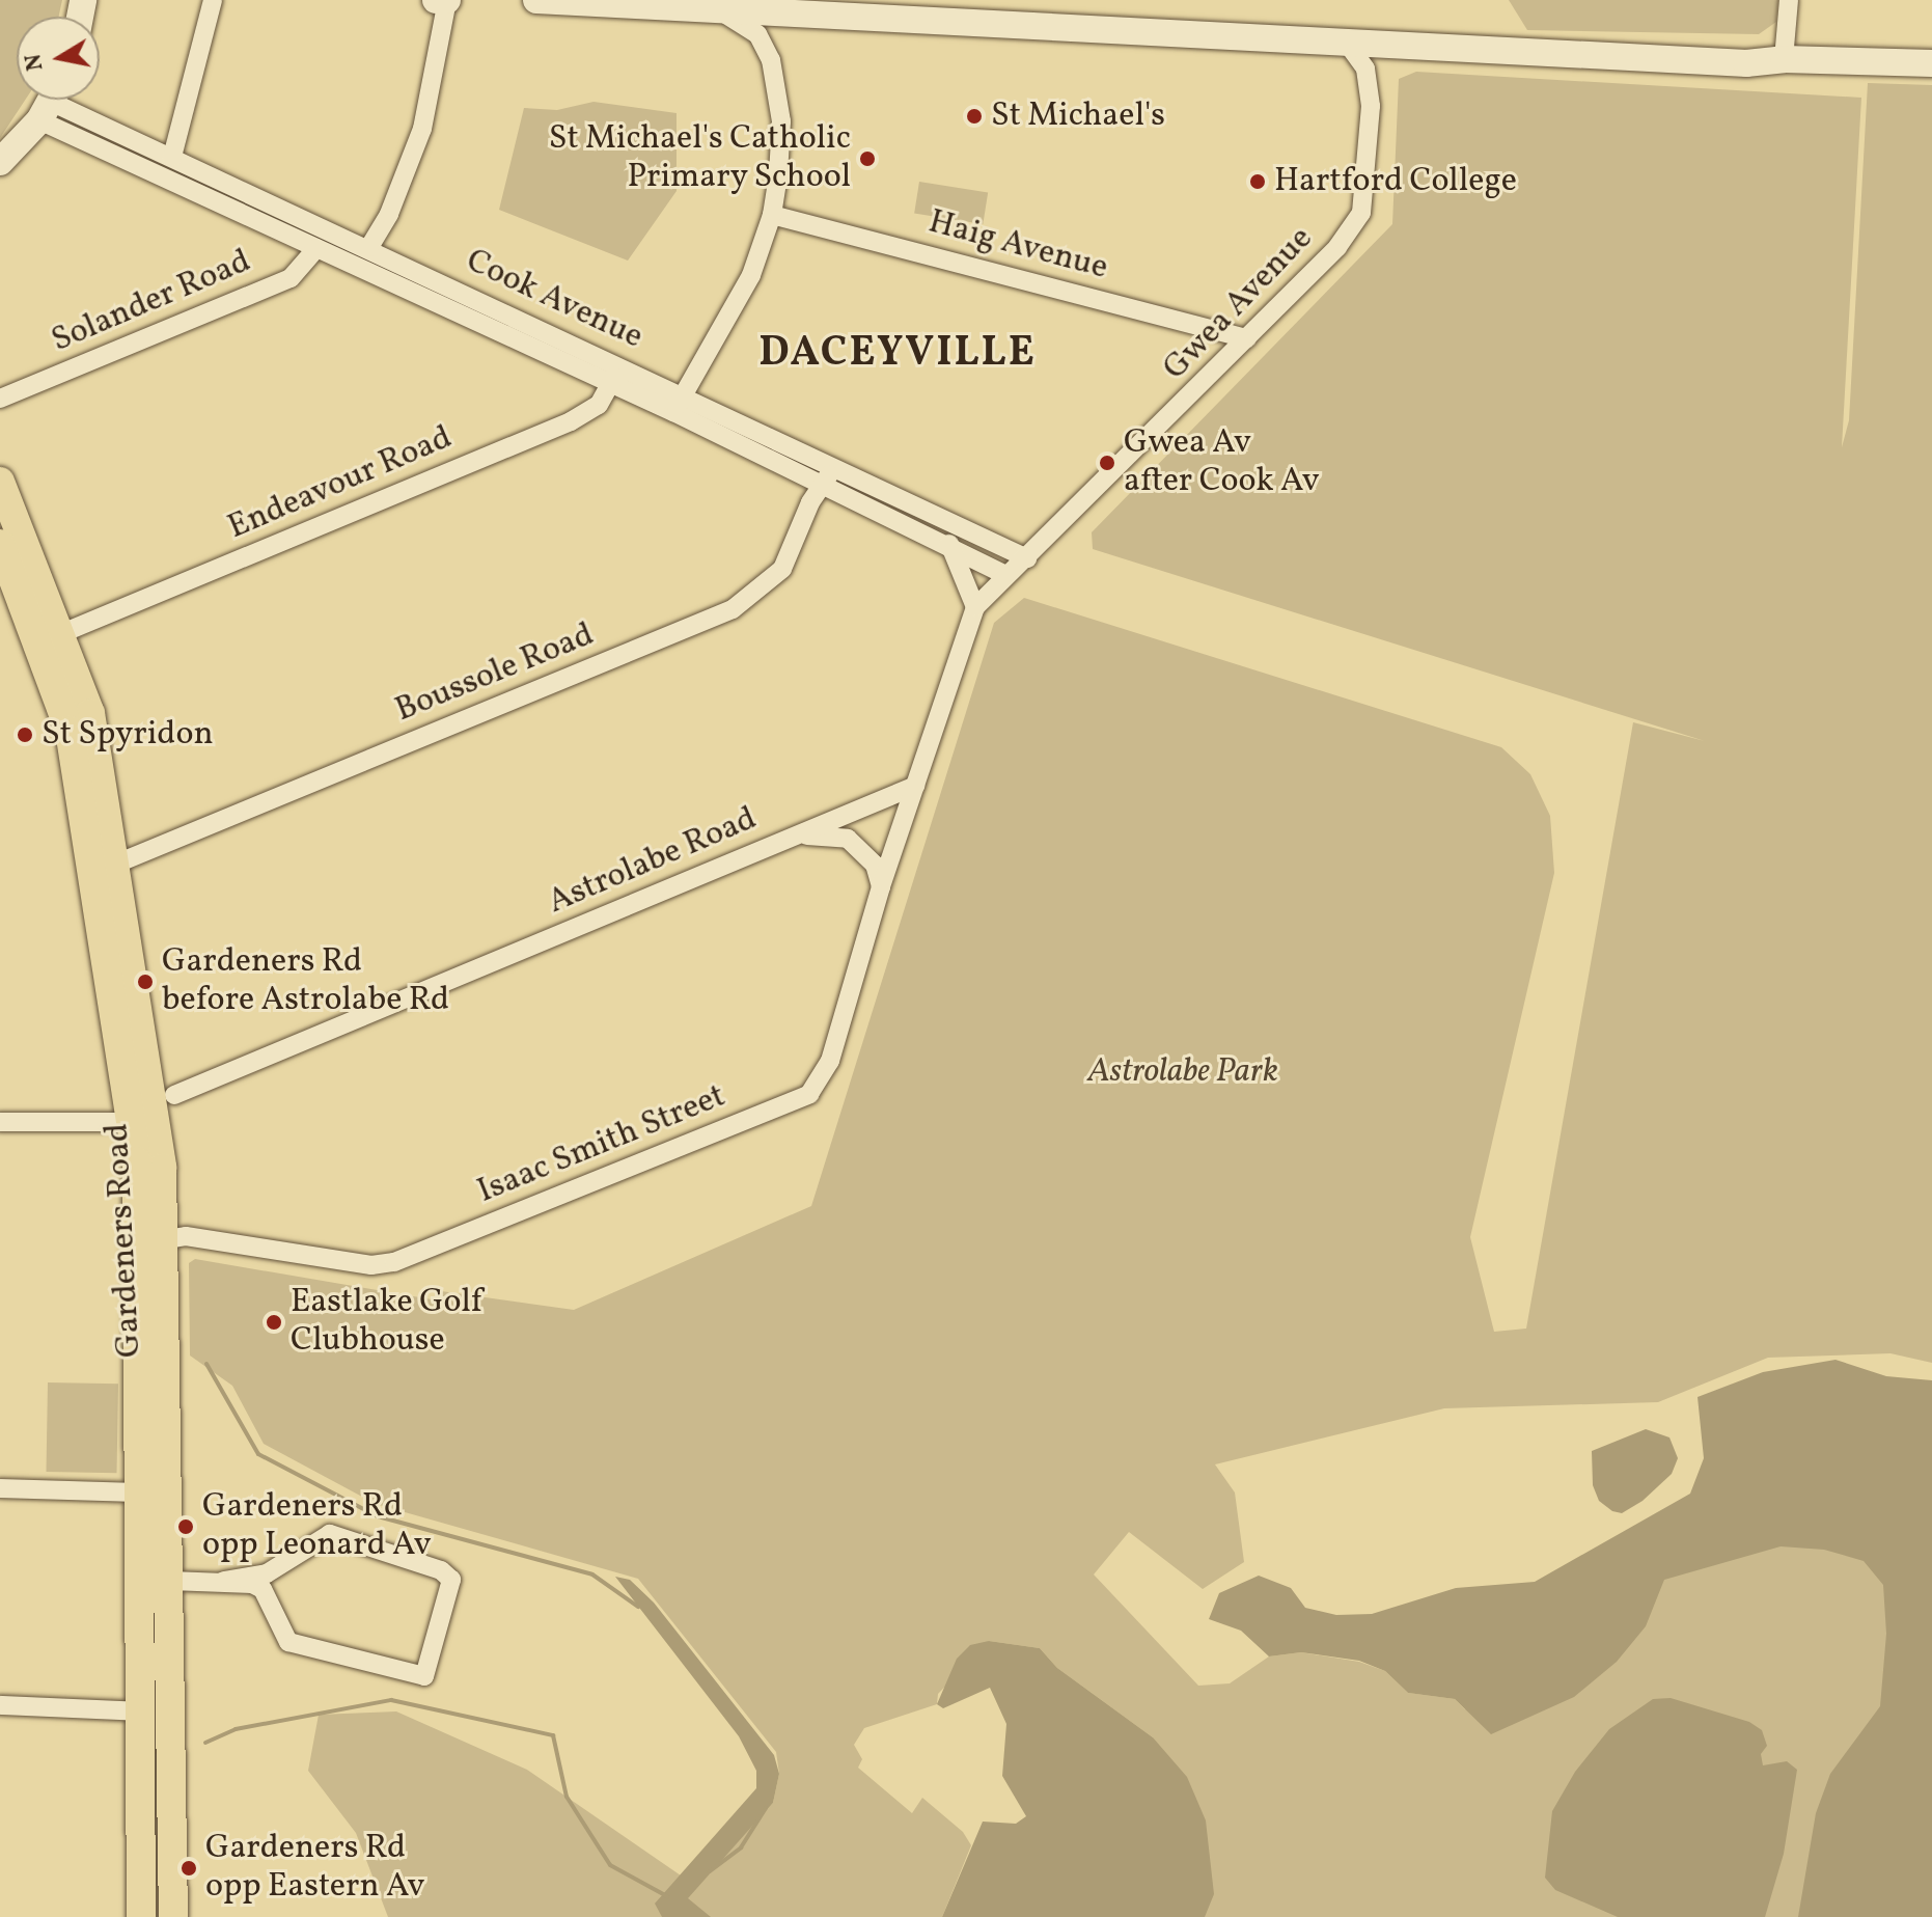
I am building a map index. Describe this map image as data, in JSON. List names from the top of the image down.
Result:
{
  "streets": {
    "main road": ["Gardeners Road"],
    "street": [
      "Haig Avenue",
      "Cook Avenue",
      "Solander Road",
      "Gwea Avenue",
      "Endeavour Road",
      "Boussole Road",
      "Astrolabe Road",
      "Isaac Smith Street"
    ]
  },
  "crossings": [
    ["Haig Avenue", "Gwea Avenue"],
    ["Cook Avenue", "Solander Road"],
    ["Cook Avenue", "Gwea Avenue"],
    ["Cook Avenue", "Endeavour Road"],
    ["Cook Avenue", "Boussole Road"],
    ["Endeavour Road", "Gardeners Road"],
    ["Boussole Road", "Gardeners Road"],
    ["Astrolabe Road", "Isaac Smith Street"],
    ["Isaac Smith Street", "Gardeners Road"]
  ],
  "districts": ["DACEYVILLE"],
  "parks": ["Astrolabe Park"],
  "places": [
    "St Michael's",
    "St Michael's Catholic Primary School",
    "Hartford College",
    "Gwea Av after Cook Av",
    "St Spyridon",
    "Gardeners Rd before Astrolabe Rd",
    "Eastlake Golf Clubhouse",
    "Gardeners Rd opp Leonard Av",
    "Gardeners Rd opp Eastern Av"
  ],
  "north": "left"
}
